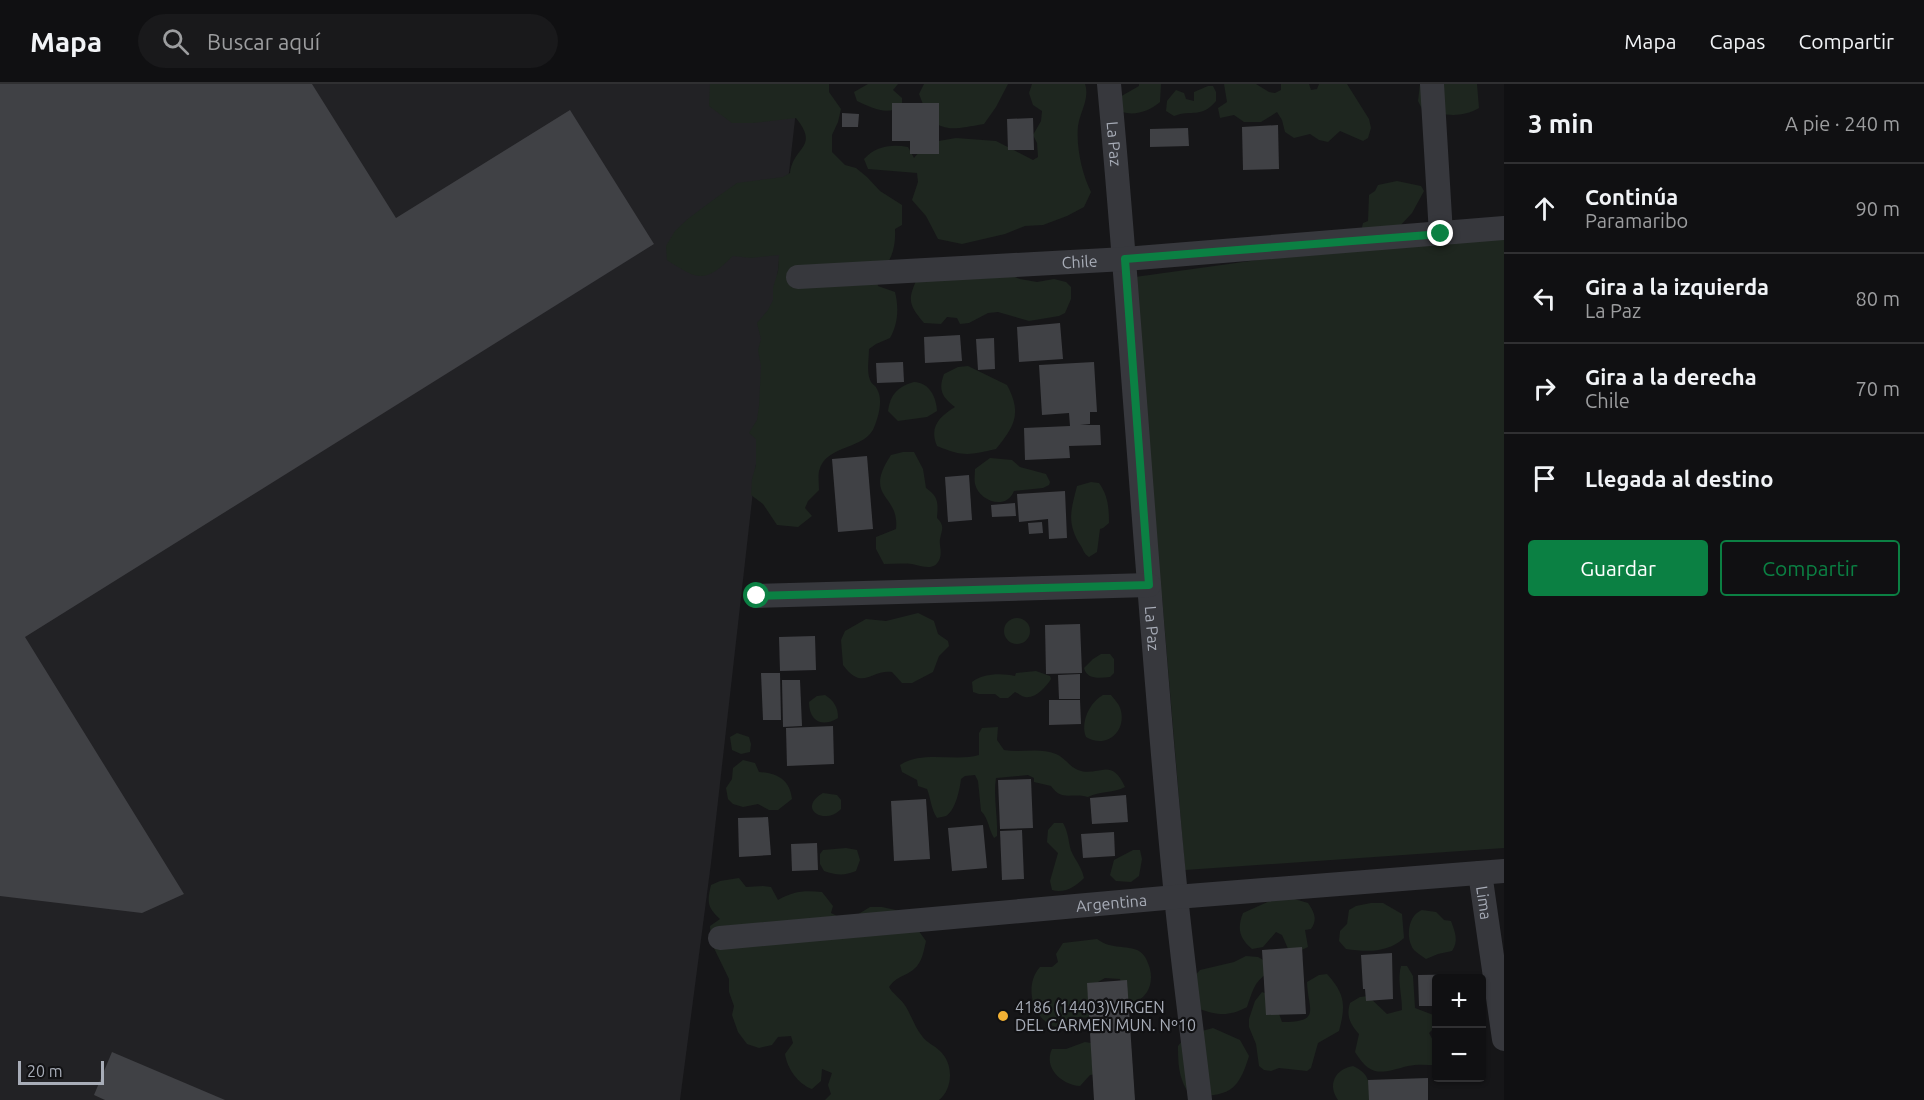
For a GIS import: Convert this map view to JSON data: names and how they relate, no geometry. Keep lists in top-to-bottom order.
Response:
{
  "streets": {
    "street": [
      "La Paz",
      "Chile",
      "Argentina",
      "Lima"
    ]
  },
  "crossings": [
    ["La Paz", "Chile"],
    ["La Paz", "Argentina"],
    ["Argentina", "Lima"]
  ],
  "places": ["4186 (14403)VIRGEN DEL CARMEN MUN. Nº10"],
  "scale_bar": "20 m",
  "page": {
    "header": "Mapa",
    "search": "Buscar aquí",
    "nav": ["Mapa", "Capas", "Compartir"],
    "heading": ["3 min", "A pie · 240 m"],
    "list": [
      ["Continúa", "Paramaribo", "90 m"],
      ["Gira a la izquierda", "La Paz", "80 m"],
      ["Gira a la derecha", "Chile", "70 m"],
      "Llegada al destino"
    ],
    "buttons": ["Guardar", "Compartir"],
    "map_buttons": ["+", "−"],
    "scale": "20 m"
  }
}
